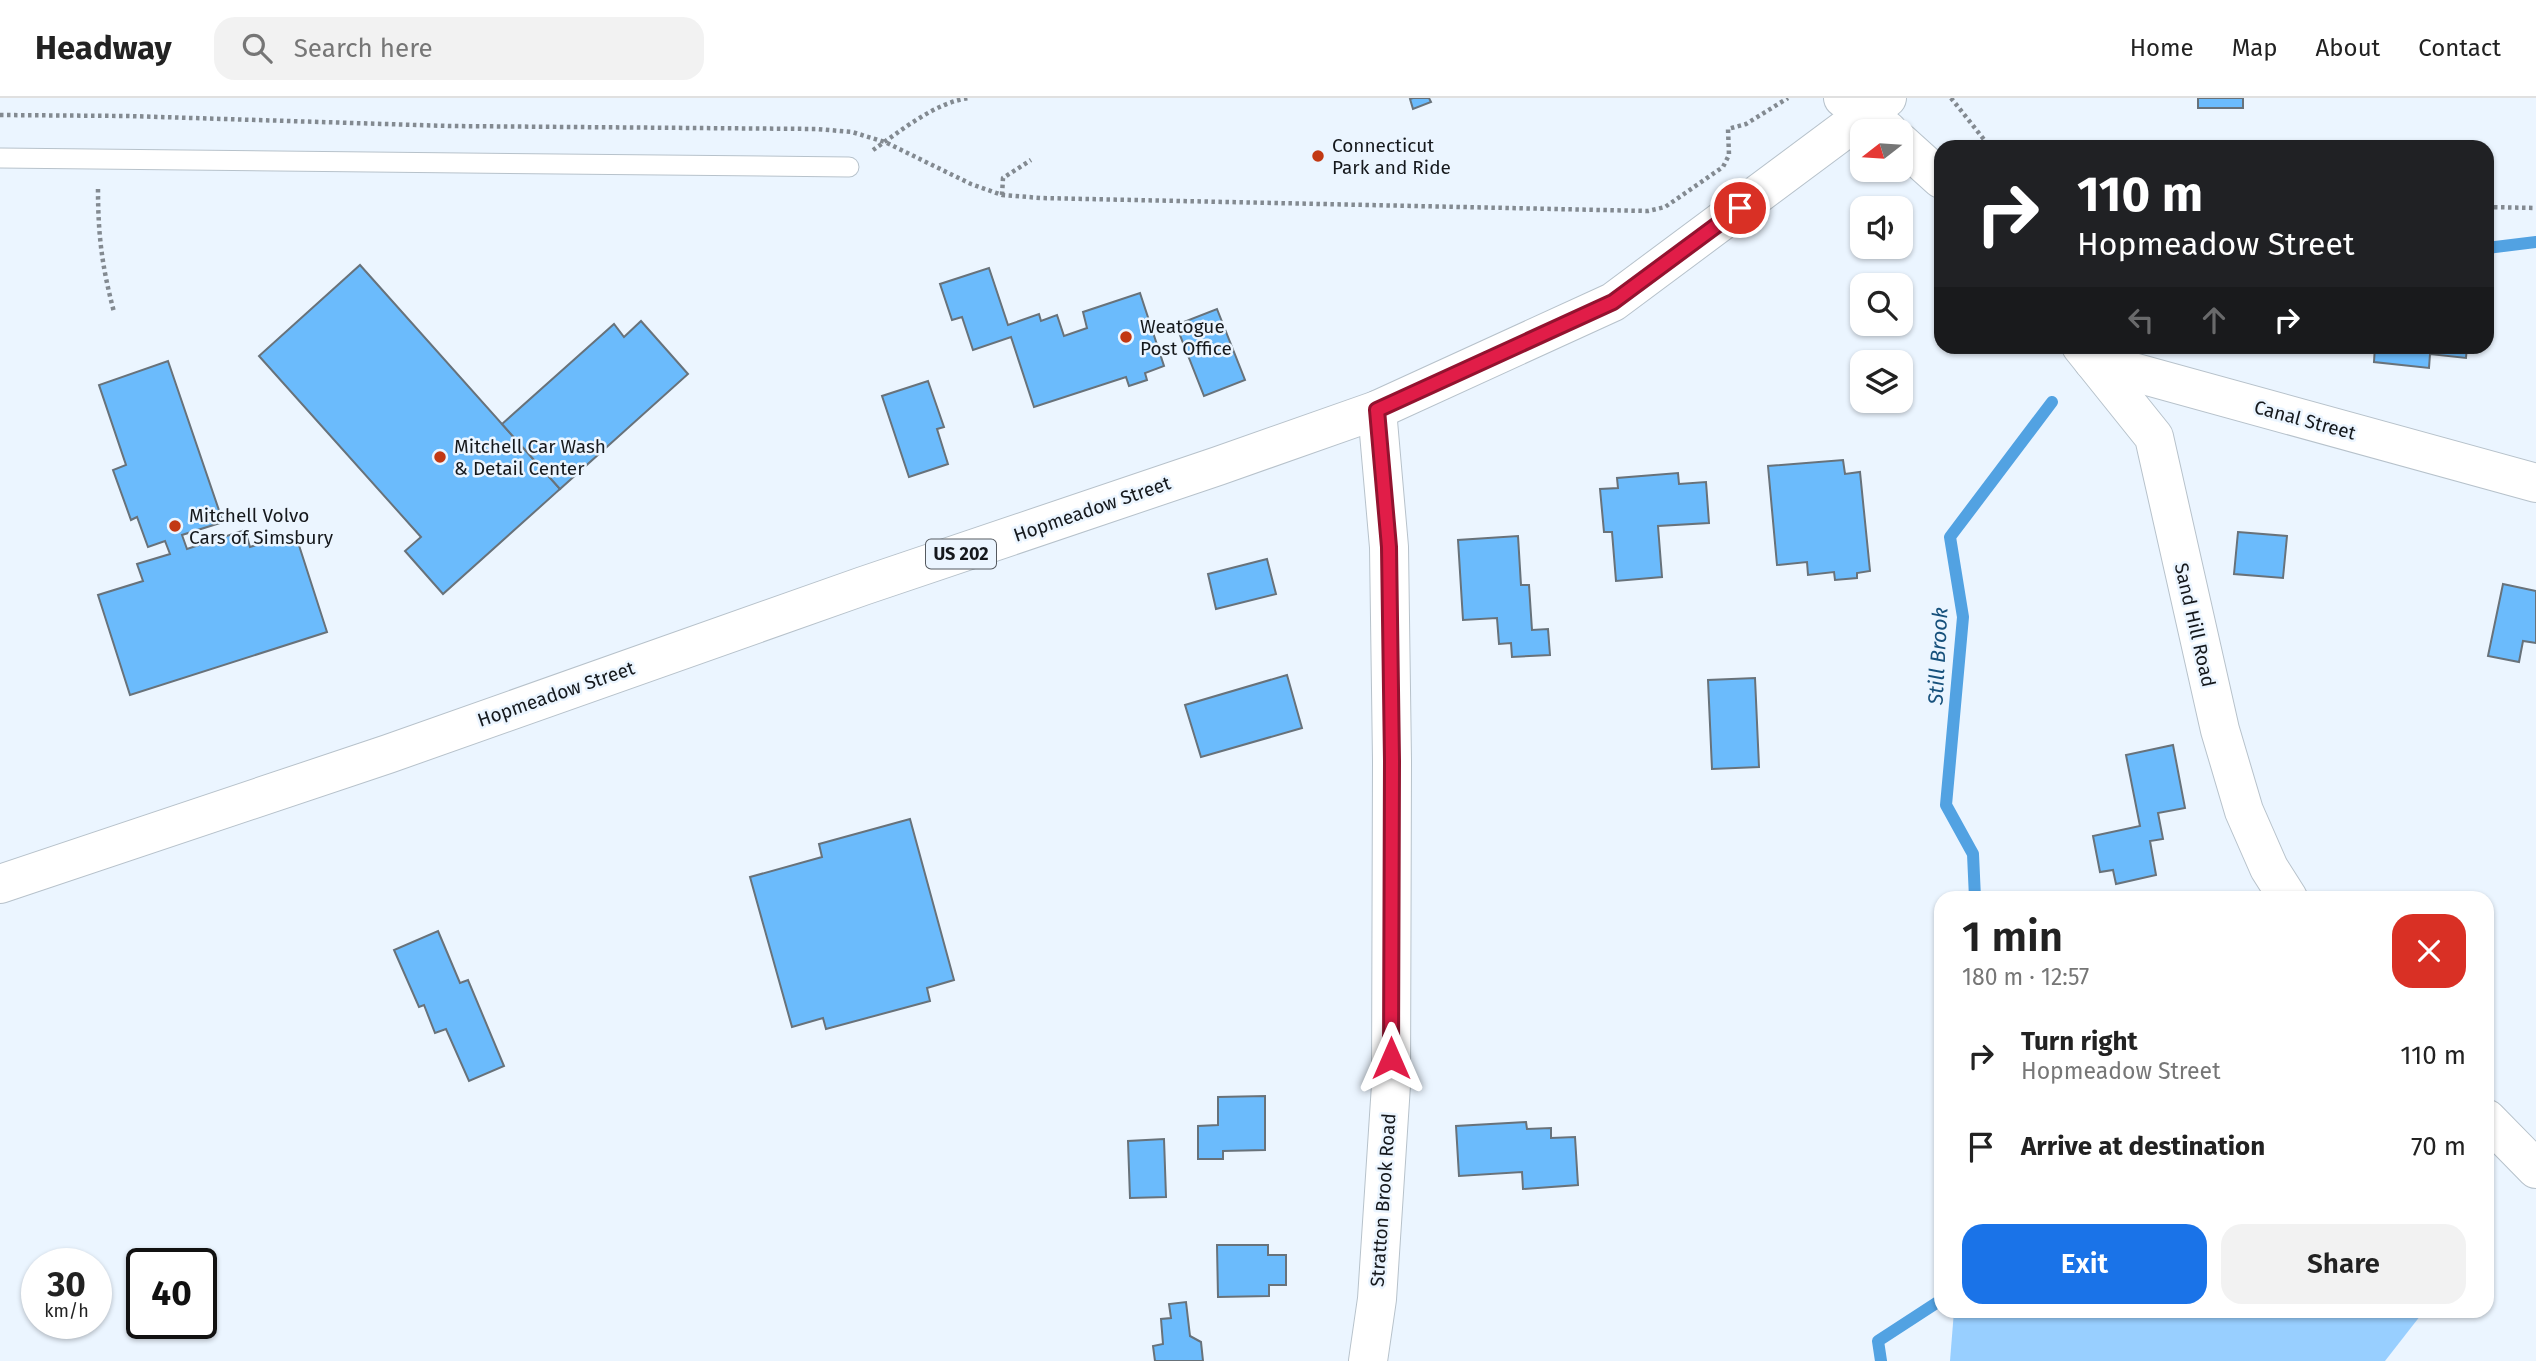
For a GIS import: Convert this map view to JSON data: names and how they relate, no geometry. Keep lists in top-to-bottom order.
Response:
{
  "streets": {
    "main road": [
      "Canal Street",
      "Hopmeadow Street",
      "US 202",
      "Sand Hill Road",
      "Stratton Brook Road"
    ]
  },
  "crossings": [
    ["Canal Street", "Sand Hill Road"],
    ["Hopmeadow Street", "Stratton Brook Road"]
  ],
  "water": ["Still Brook"],
  "places": [
    "Connecticut Park and Ride",
    "Weatogue Post Office",
    "Mitchell Car Wash & Detail Center",
    "Mitchell Volvo Cars of Simsbury"
  ],
  "north": "left",
  "page": {
    "header": "Headway",
    "search": "Search here",
    "nav": [
      "Home",
      "Map",
      "About",
      "Contact"
    ],
    "turn": ["110 m", "Hopmeadow Street"],
    "heading": ["1 min", "180 m · 12:57"],
    "list": [
      {
        "name": "Turn right",
        "note": "Hopmeadow Street",
        "value": "110 m"
      },
      {
        "name": "Arrive at destination",
        "value": "70 m"
      }
    ],
    "buttons": ["Exit", "Share"],
    "speed": "30 km/h",
    "limit": "40"
  }
}
